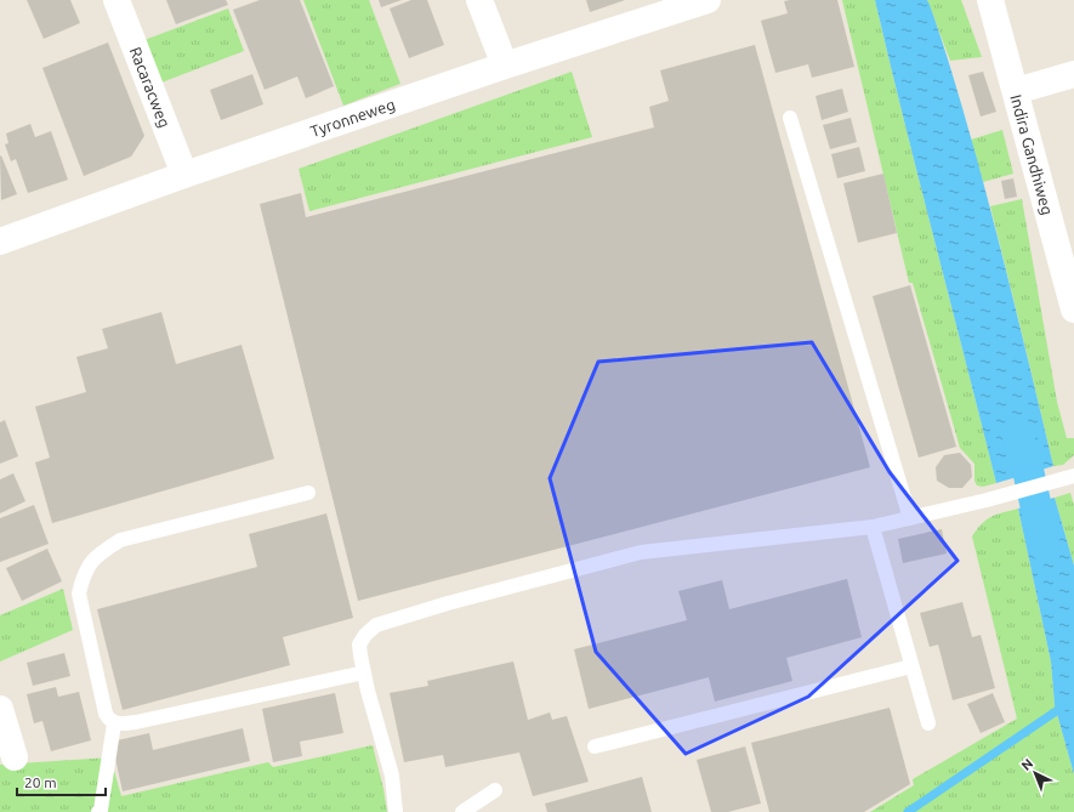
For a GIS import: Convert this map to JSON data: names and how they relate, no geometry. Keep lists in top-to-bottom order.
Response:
{
  "streets": {
    "street": ["Racaracweg", "Tyronneweg", "Indira Gandhiweg"]
  },
  "crossings": [
    ["Racaracweg", "Tyronneweg"]
  ],
  "scale_bar": "20 m",
  "north": "top left"
}
